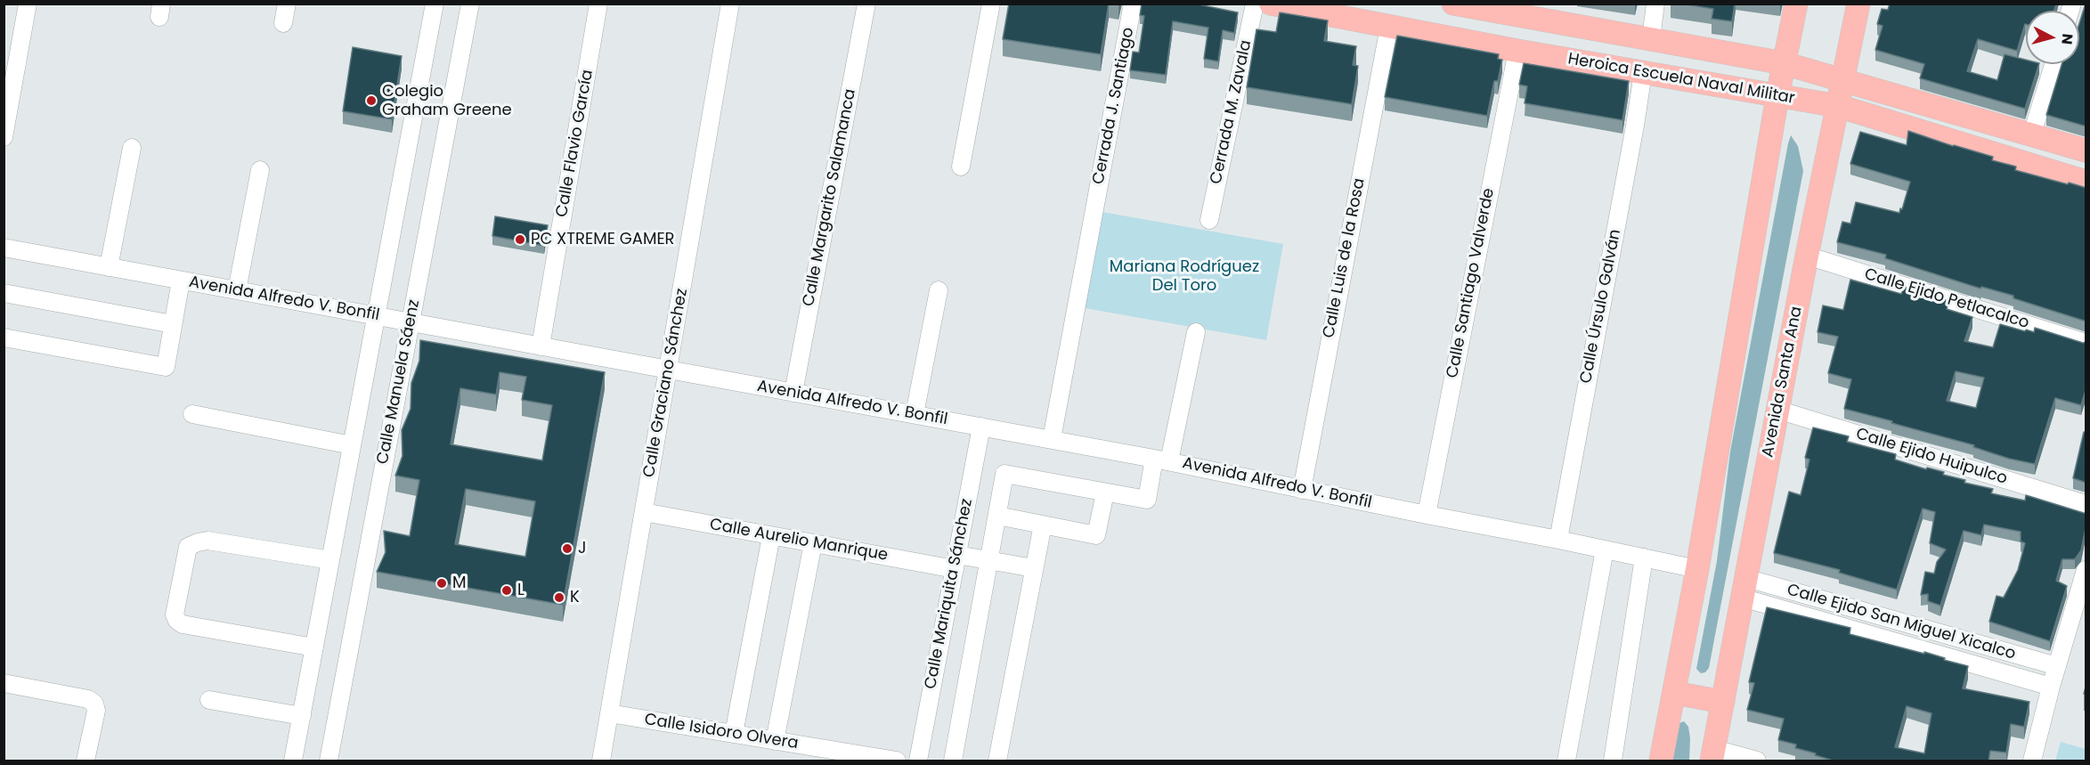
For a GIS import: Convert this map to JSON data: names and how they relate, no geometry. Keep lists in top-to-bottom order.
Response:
{
  "streets": {
    "main road": ["Heroica Escuela Naval Militar", "Avenida Santa Ana"],
    "street": [
      "Cerrada J. Santiago",
      "Cerrada M. Zavala",
      "Calle Flavio García",
      "Calle Margarito Salamanca",
      "Calle Luis de la Rosa",
      "Calle Santiago Valverde",
      "Avenida Alfredo V. Bonfil",
      "Calle Ejido Petlacalco",
      "Calle Úrsulo Galván",
      "Calle Manuela Sáenz",
      "Calle Graciano Sánchez",
      "Calle Ejido Huipulco",
      "Calle Aurelio Manrique",
      "Calle Mariquita Sánchez",
      "Calle Ejido San Miguel Xicalco",
      "Calle Isidoro Olvera"
    ]
  },
  "crossings": [
    ["Heroica Escuela Naval Militar", "Calle Luis de la Rosa"],
    ["Heroica Escuela Naval Militar", "Calle Santiago Valverde"],
    ["Heroica Escuela Naval Militar", "Calle Úrsulo Galván"],
    ["Heroica Escuela Naval Militar", "Avenida Santa Ana"],
    ["Cerrada J. Santiago", "Avenida Alfredo V. Bonfil"],
    ["Calle Flavio García", "Avenida Alfredo V. Bonfil"],
    ["Calle Margarito Salamanca", "Avenida Alfredo V. Bonfil"],
    ["Calle Luis de la Rosa", "Avenida Alfredo V. Bonfil"],
    ["Calle Santiago Valverde", "Avenida Alfredo V. Bonfil"],
    ["Avenida Alfredo V. Bonfil", "Calle Úrsulo Galván"],
    ["Avenida Alfredo V. Bonfil", "Calle Manuela Sáenz"],
    ["Avenida Alfredo V. Bonfil", "Calle Graciano Sánchez"],
    ["Avenida Alfredo V. Bonfil", "Calle Mariquita Sánchez"],
    ["Calle Ejido Petlacalco", "Avenida Santa Ana"],
    ["Avenida Santa Ana", "Calle Ejido Huipulco"],
    ["Avenida Santa Ana", "Calle Ejido San Miguel Xicalco"],
    ["Calle Graciano Sánchez", "Calle Aurelio Manrique"],
    ["Calle Graciano Sánchez", "Calle Isidoro Olvera"],
    ["Calle Aurelio Manrique", "Calle Mariquita Sánchez"]
  ],
  "parks": ["Mariana Rodríguez Del Toro"],
  "places": [
    "Colegio Graham Greene",
    "PC XTREME GAMER",
    "J",
    "M",
    "L",
    "K"
  ],
  "north": "right"
}
